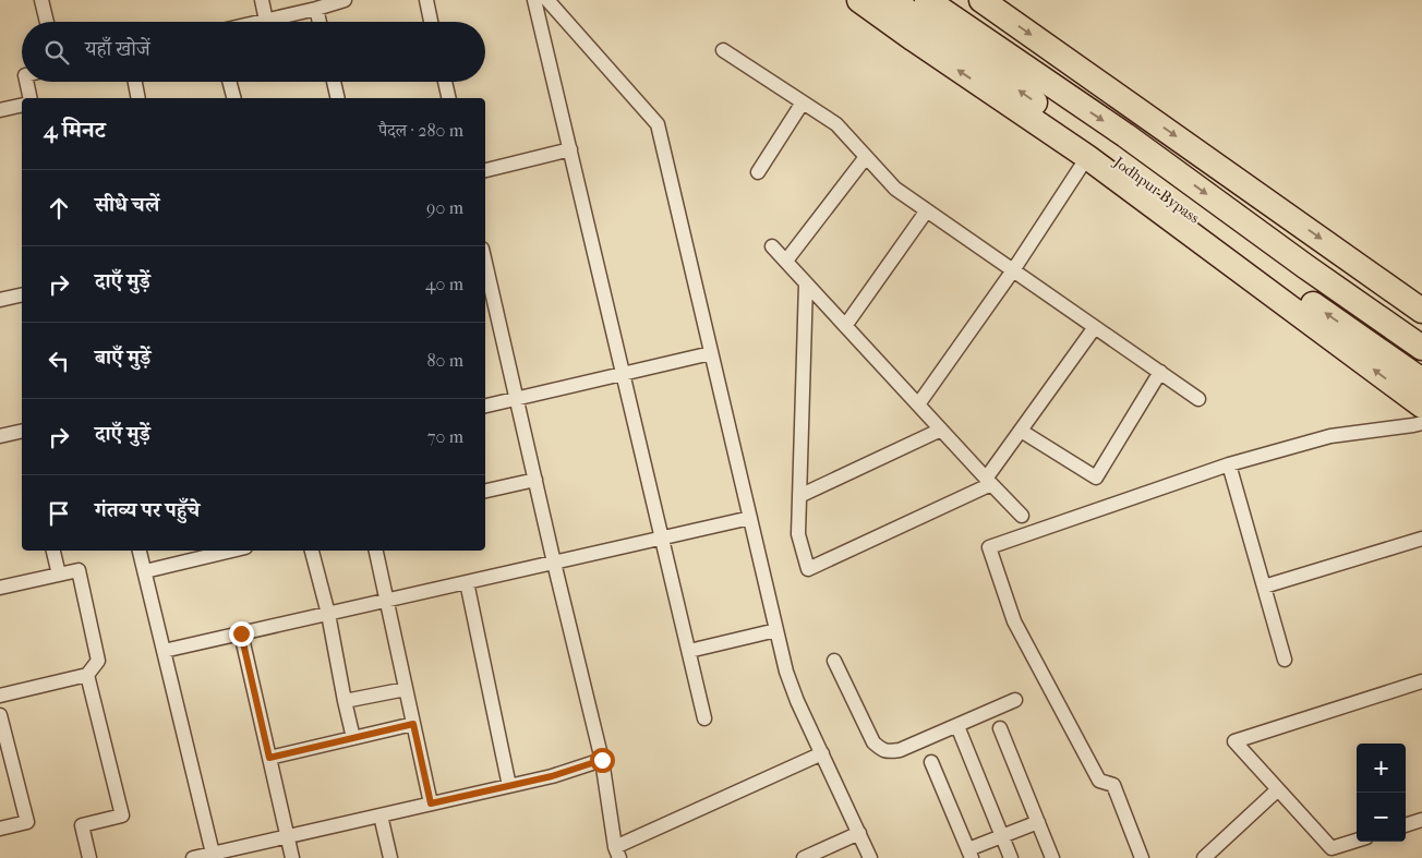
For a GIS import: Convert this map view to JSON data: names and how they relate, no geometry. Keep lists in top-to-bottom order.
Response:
{
  "streets": {
    "highway": ["Jodhpur Bypass"]
  },
  "page": {
    "search": "यहाँ खोजें",
    "heading": ["4 मिनट", "पैदल · 280 m"],
    "list": [
      ["सीधे चलें", "90 m"],
      ["दाएँ मुड़ें", "40 m"],
      ["बाएँ मुड़ें", "80 m"],
      ["दाएँ मुड़ें", "70 m"],
      "गंतव्य पर पहुँचे"
    ],
    "map_buttons": ["+", "−"]
  }
}
